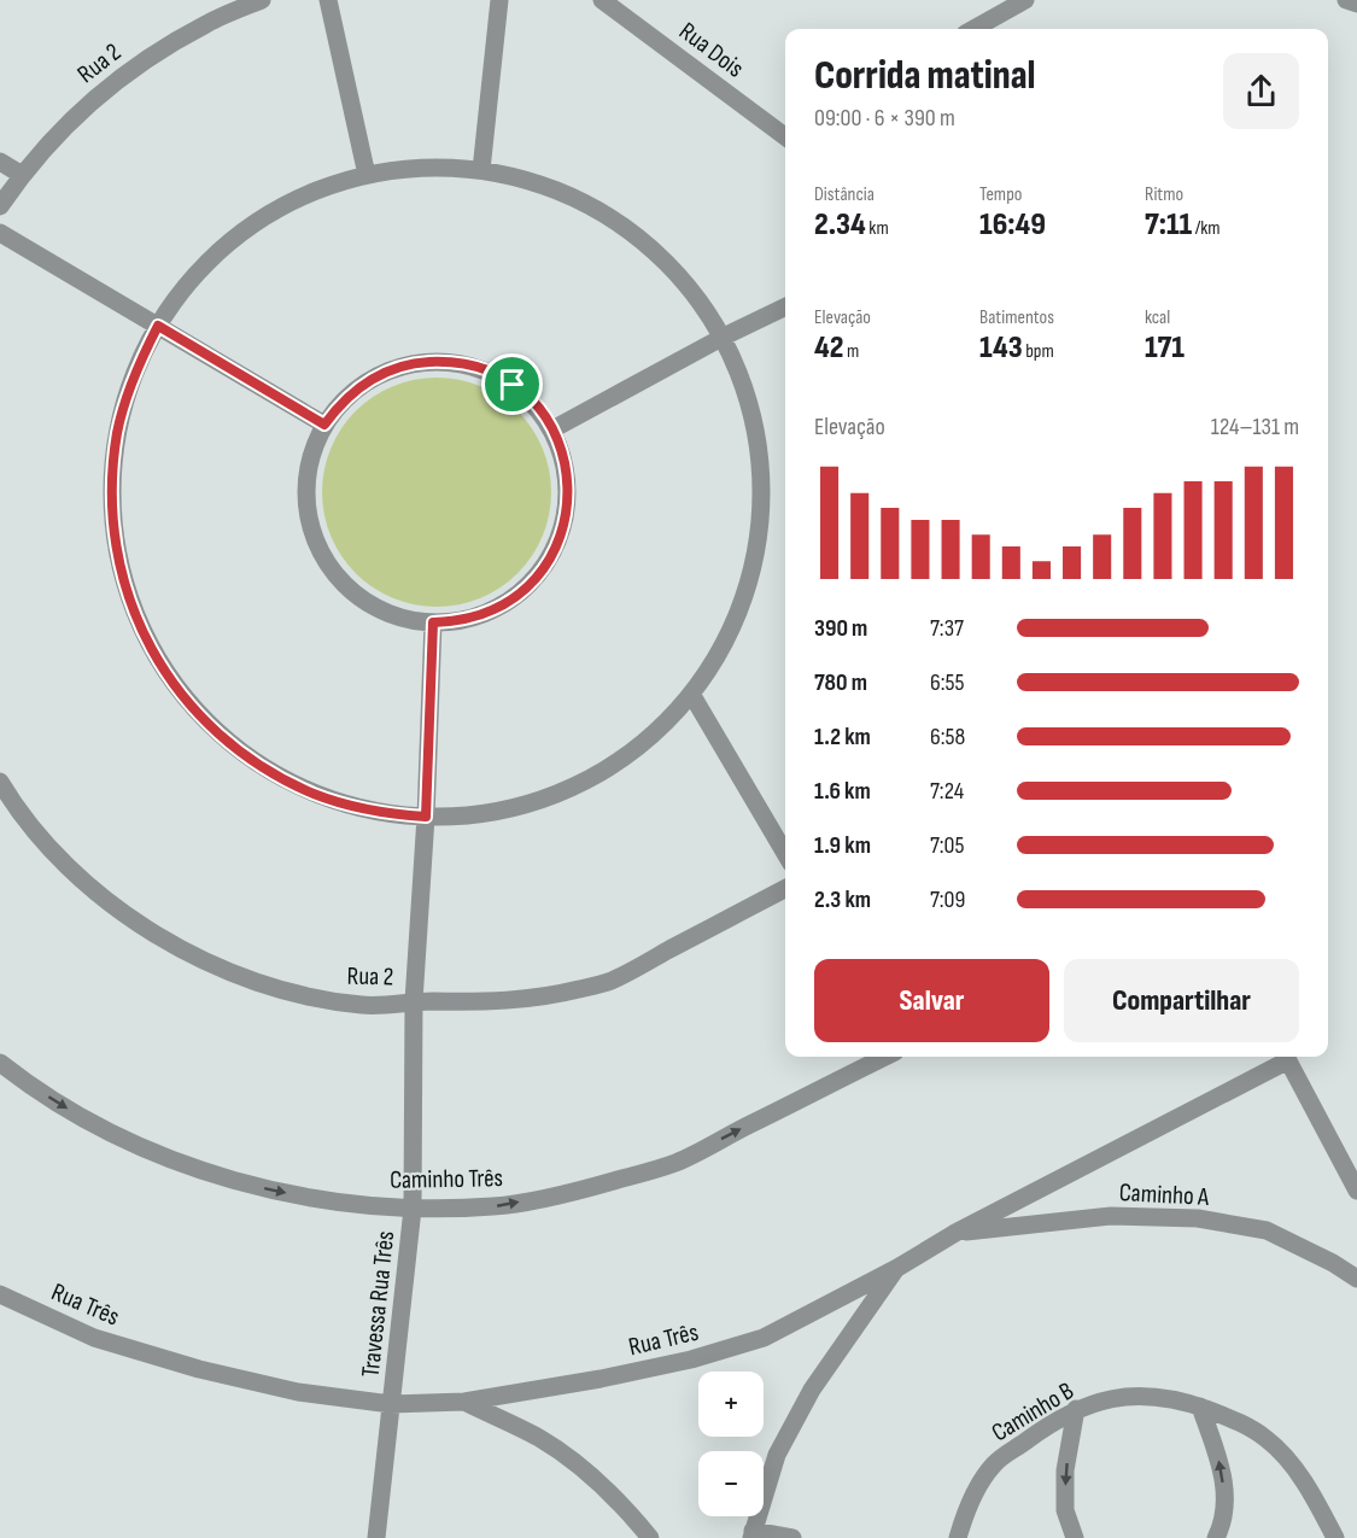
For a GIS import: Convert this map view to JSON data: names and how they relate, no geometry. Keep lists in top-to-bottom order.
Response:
{
  "streets": {
    "street": [
      "Rua Dois",
      "Rua 2",
      "Caminho Três",
      "Caminho A",
      "Rua Três",
      "Travessa Rua Três",
      "Caminho B"
    ]
  },
  "crossings": [
    ["Rua 2", "Travessa Rua Três"],
    ["Caminho Três", "Travessa Rua Três"],
    ["Caminho A", "Rua Três"],
    ["Rua Três", "Travessa Rua Três"]
  ],
  "one_way": ["Caminho Três"],
  "page": {
    "heading": ["Corrida matinal", "09:00 · 6 × 390 m"],
    "stats": [
      ["Distância", "2.34 km"],
      ["Tempo", "16:49"],
      ["Ritmo", "7:11 /km"],
      ["Elevação", "42 m"],
      ["Batimentos", "143 bpm"],
      ["kcal", "171"]
    ],
    "chart": ["Elevação", "124–131 m"],
    "list": [
      {
        "name": "390 m",
        "note": "7:37"
      },
      {
        "name": "780 m",
        "note": "6:55"
      },
      {
        "name": "1.2 km",
        "note": "6:58"
      },
      {
        "name": "1.6 km",
        "note": "7:24"
      },
      {
        "name": "1.9 km",
        "note": "7:05"
      },
      {
        "name": "2.3 km",
        "note": "7:09"
      }
    ],
    "buttons": ["Salvar", "Compartilhar"],
    "map_buttons": ["+", "−"]
  }
}
